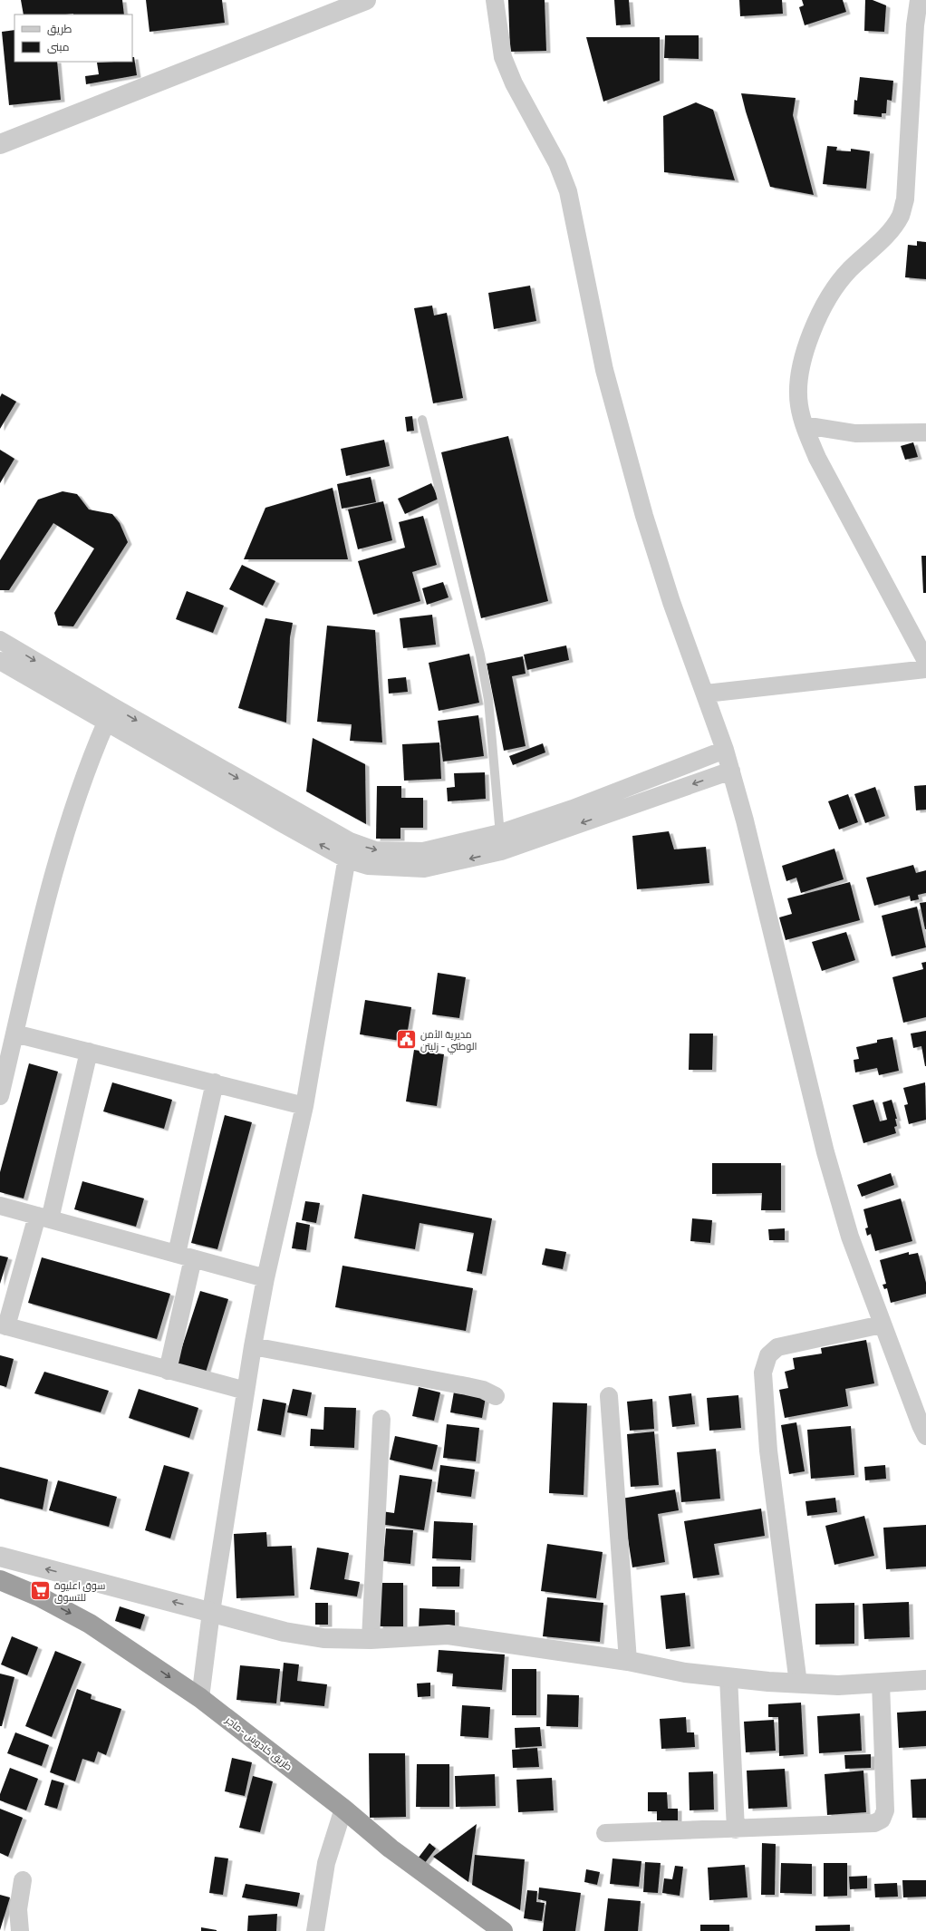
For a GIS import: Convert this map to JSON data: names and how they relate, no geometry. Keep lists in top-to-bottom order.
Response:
{
  "streets": {
    "highway": ["طريق كادوش -ماجر"]
  },
  "one_way": ["طريق كادوش -ماجر"],
  "places": {
    "public building": ["مديرية الأمن الوطني - زليتن"],
    "supermarket": ["سوق اعليوة للتسوق"]
  },
  "legend": ["طريق", "مبنى"]
}
